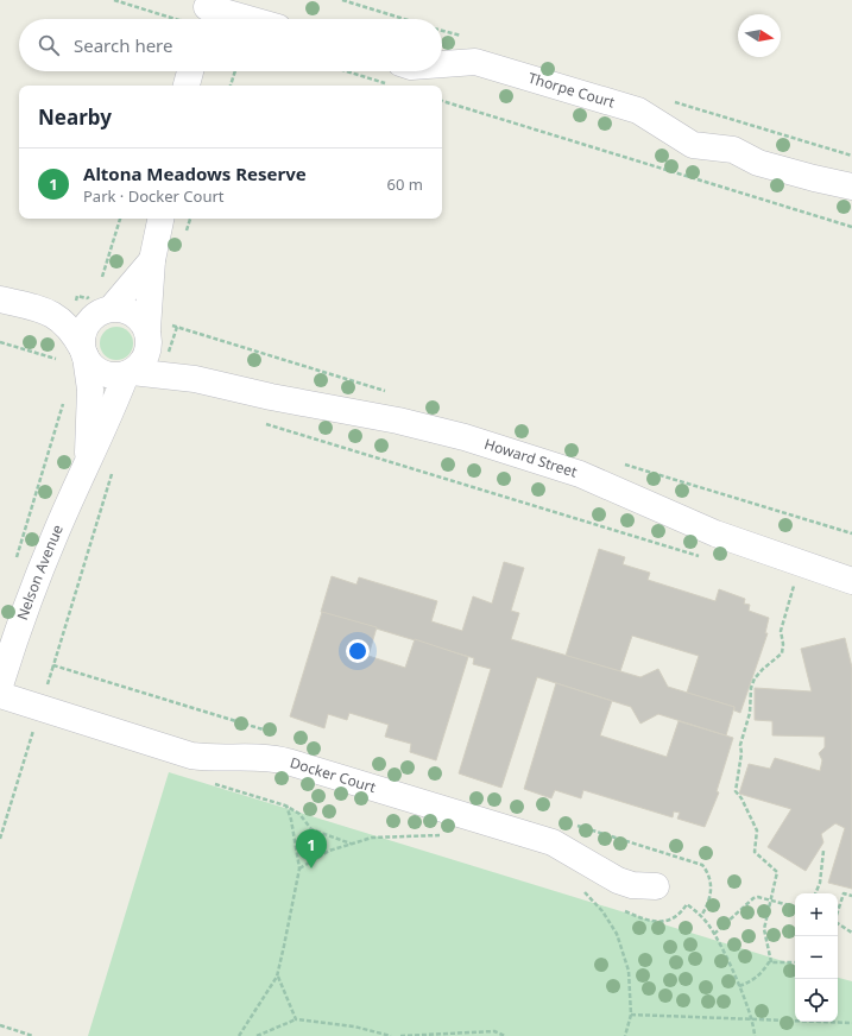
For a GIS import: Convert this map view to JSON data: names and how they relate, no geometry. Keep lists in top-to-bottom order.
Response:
{
  "streets": {
    "street": [
      "Thorpe Court",
      "Howard Street",
      "Nelson Avenue",
      "Docker Court"
    ]
  },
  "crossings": [
    ["Howard Street", "Nelson Avenue"],
    ["Nelson Avenue", "Docker Court"]
  ],
  "north": "right",
  "page": {
    "search": "Search here",
    "heading": "Nearby",
    "list": [
      {
        "mark": "1",
        "name": "Altona Meadows Reserve",
        "note": "Park · Docker Court",
        "value": "60 m"
      }
    ],
    "pins": "1",
    "map_buttons": ["+", "−"]
  }
}
